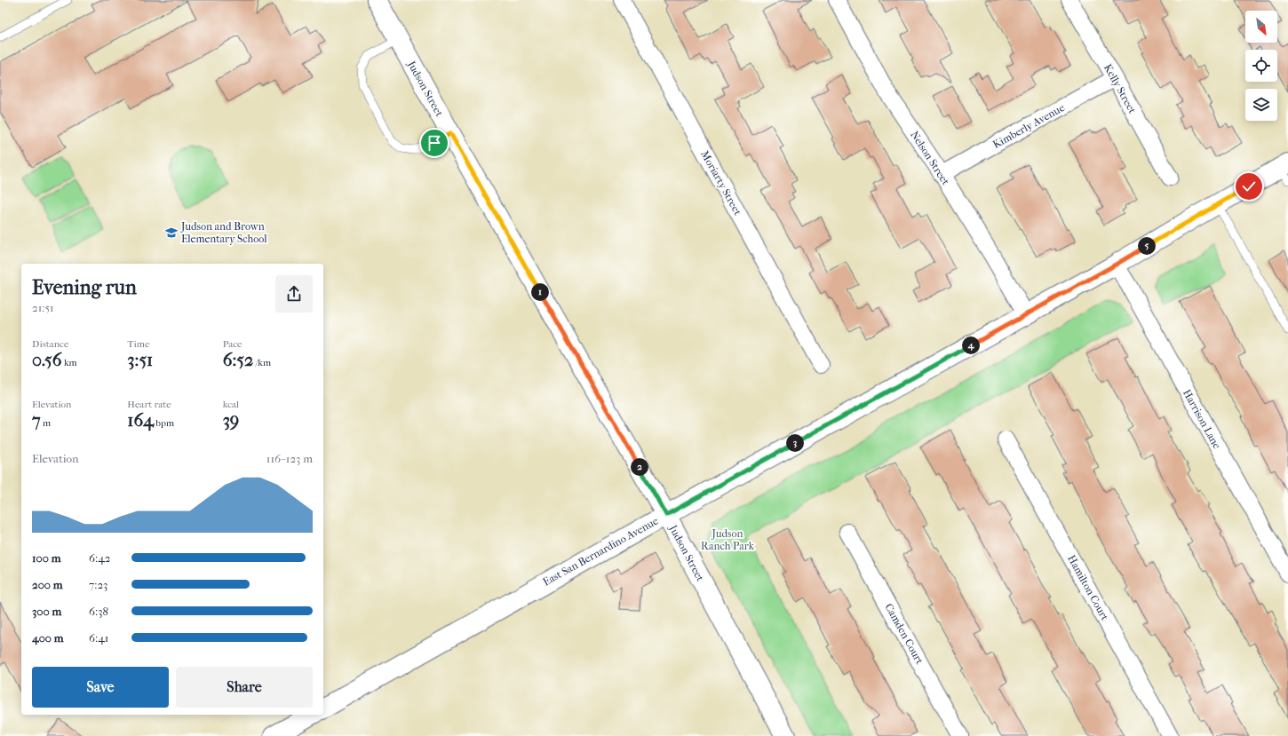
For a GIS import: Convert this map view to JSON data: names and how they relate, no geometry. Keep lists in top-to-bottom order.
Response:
{
  "streets": {
    "street": [
      "Judson Street",
      "Kelly Street",
      "Kimberly Avenue",
      "Nelson Street",
      "Moriarty Street",
      "Harrison Lane",
      "East San Bernardino Avenue",
      "Hamilton Court",
      "Camden Court"
    ]
  },
  "crossings": [
    ["Judson Street", "East San Bernardino Avenue"],
    ["Kelly Street", "Kimberly Avenue"],
    ["Kimberly Avenue", "Nelson Street"],
    ["Nelson Street", "East San Bernardino Avenue"],
    ["Harrison Lane", "East San Bernardino Avenue"]
  ],
  "parks": ["Judson Ranch Park"],
  "places": {
    "school or university": ["Judson and Brown Elementary School"]
  },
  "north": "bottom right",
  "page": {
    "pins": [
      "5",
      "1",
      "4",
      "3",
      "2"
    ],
    "heading": ["Evening run", "21:51"],
    "stats": [
      ["Distance", "0.56 km"],
      ["Time", "3:51"],
      ["Pace", "6:52 /km"],
      ["Elevation", "7 m"],
      ["Heart rate", "164 bpm"],
      ["kcal", "39"]
    ],
    "chart": ["Elevation", "116–123 m"],
    "list": [
      {
        "name": "100 m",
        "note": "6:42"
      },
      {
        "name": "200 m",
        "note": "7:23"
      },
      {
        "name": "300 m",
        "note": "6:38"
      },
      {
        "name": "400 m",
        "note": "6:41"
      }
    ],
    "buttons": ["Save", "Share"]
  }
}
